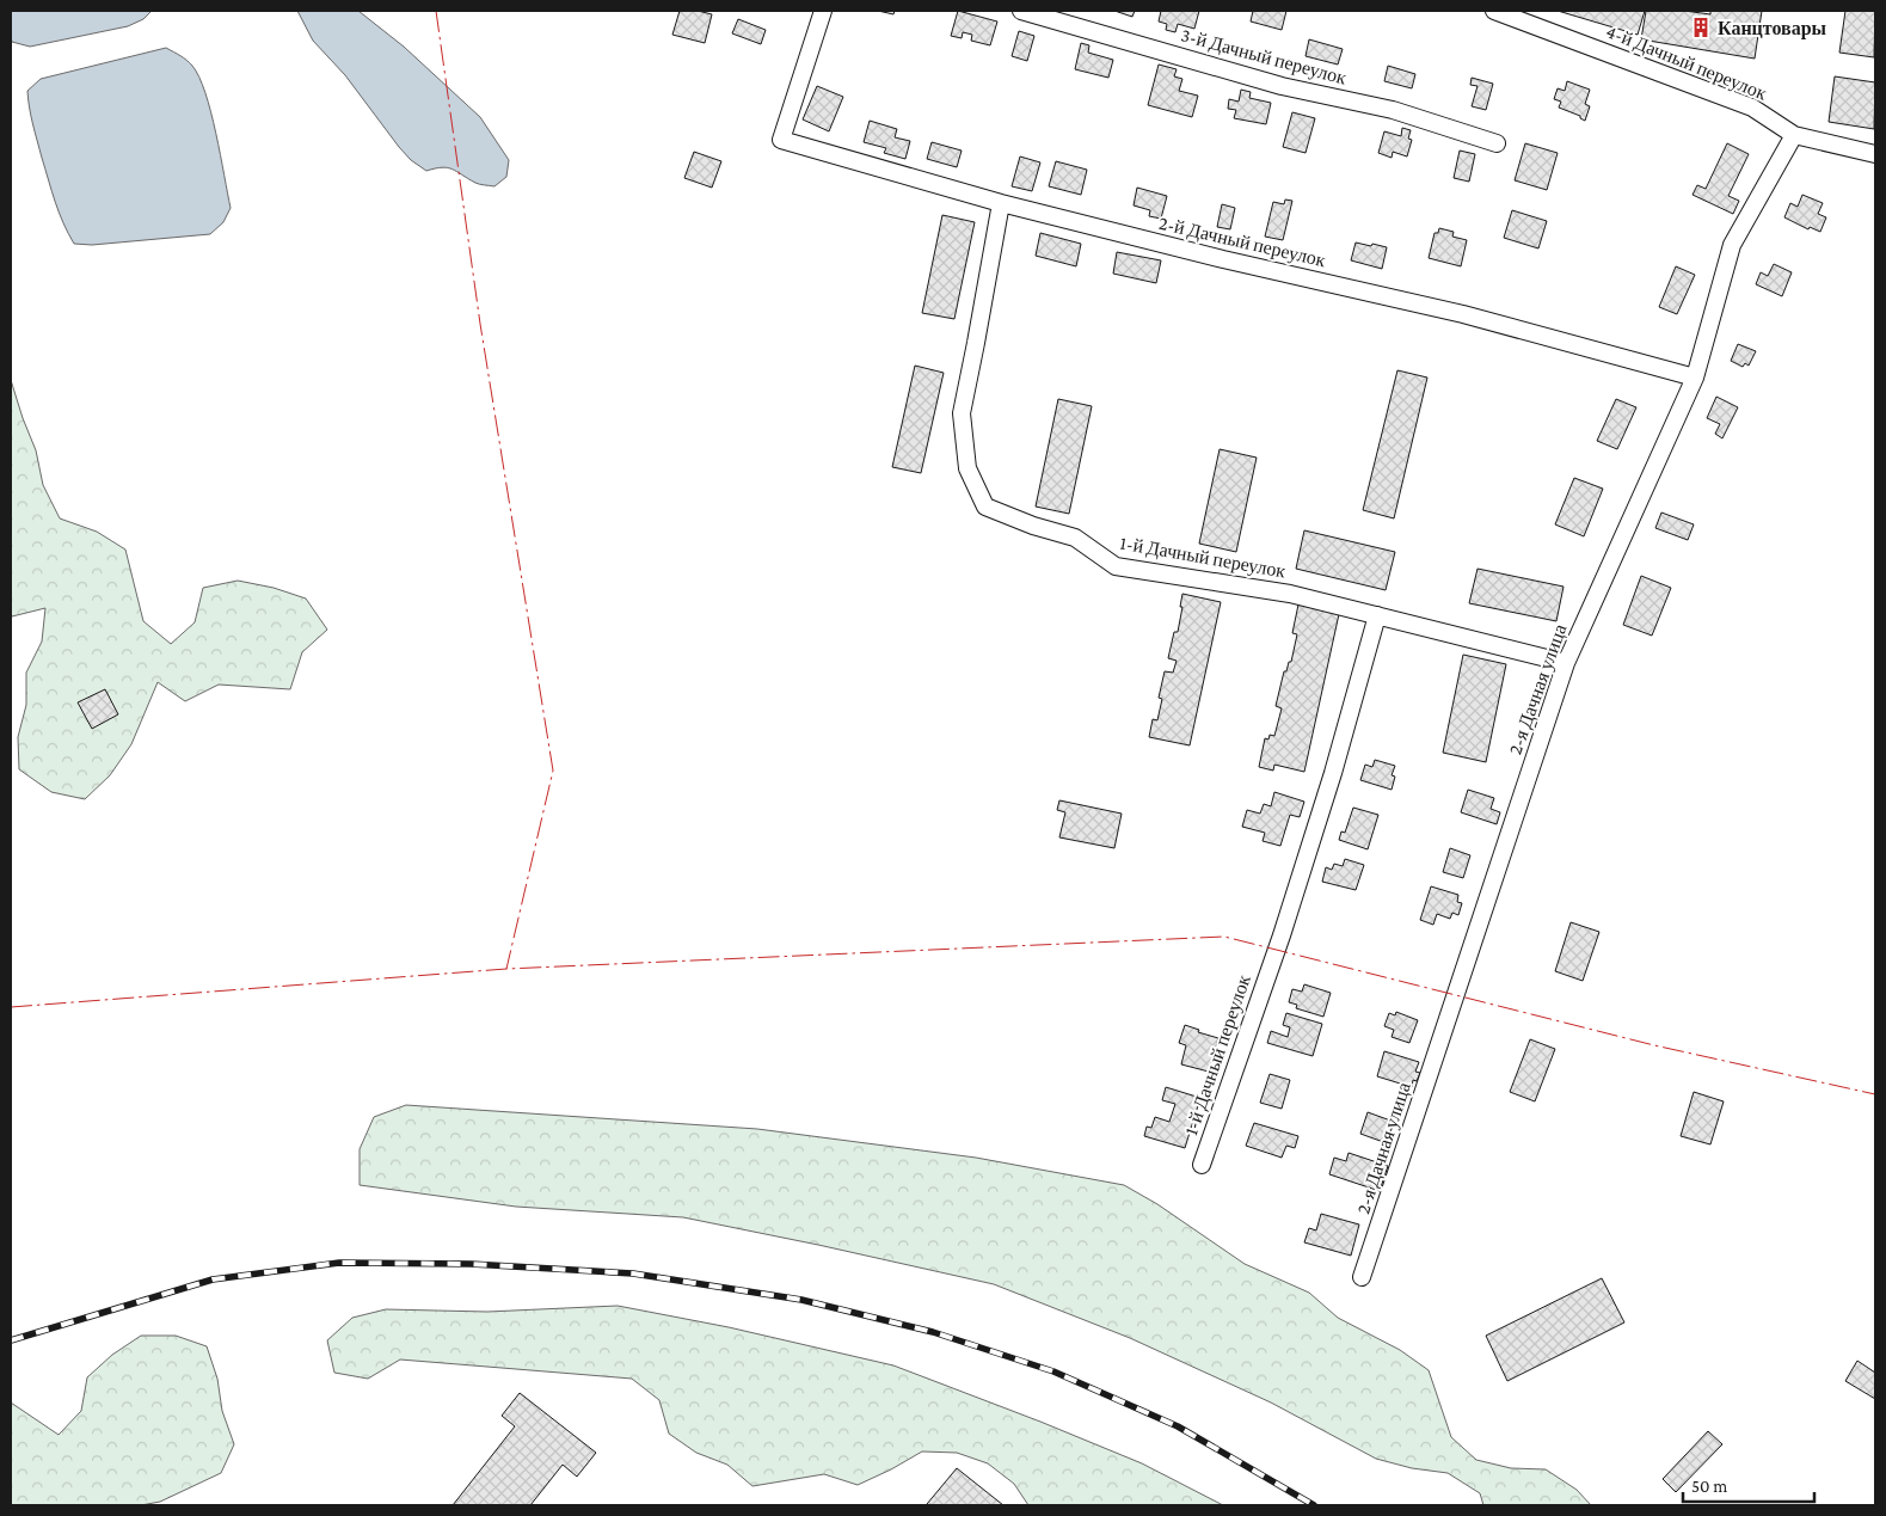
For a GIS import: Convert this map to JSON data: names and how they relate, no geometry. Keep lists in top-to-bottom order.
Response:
{
  "streets": {
    "street": [
      "3-й Дачный переулок",
      "4-й Дачный переулок",
      "2-й Дачный переулок",
      "1-й Дачный переулок",
      "2-я Дачная улица"
    ]
  },
  "crossings": [
    ["4-й Дачный переулок", "2-я Дачная улица"],
    ["2-й Дачный переулок", "1-й Дачный переулок"],
    ["2-й Дачный переулок", "2-я Дачная улица"],
    ["1-й Дачный переулок", "2-я Дачная улица"]
  ],
  "places": {
    "building": ["Канцтовары"]
  },
  "scale_bar": "50 m"
}
